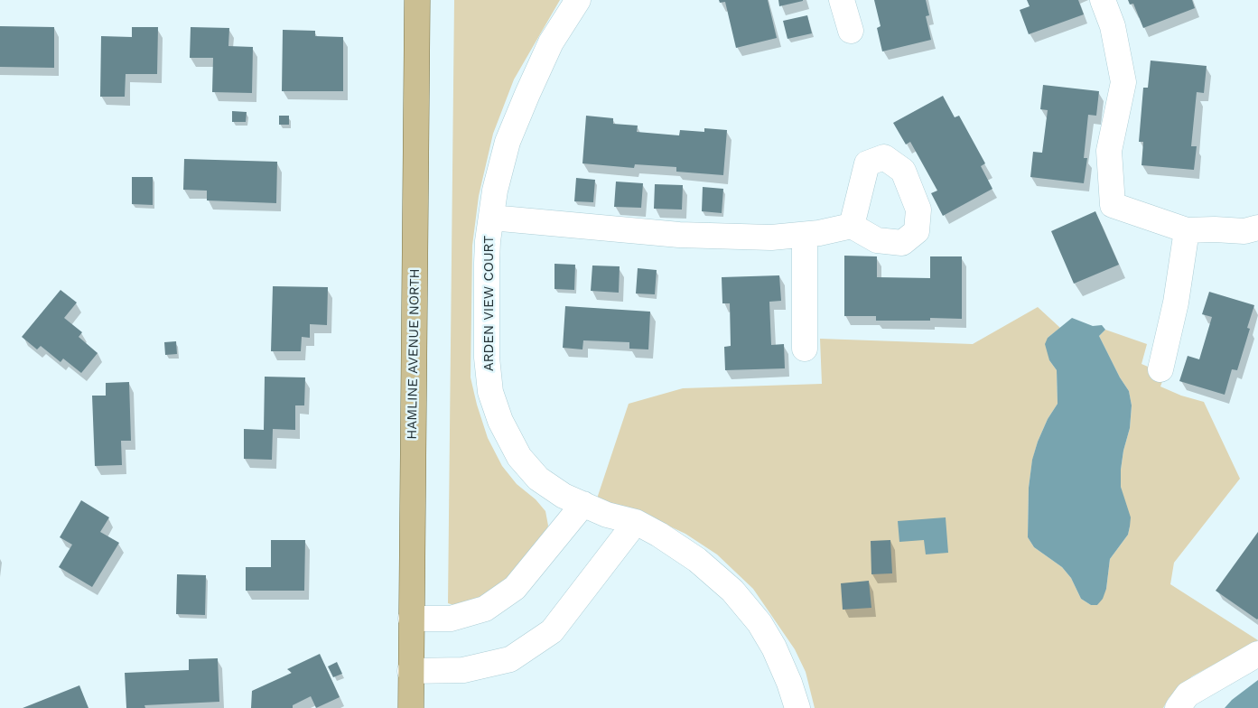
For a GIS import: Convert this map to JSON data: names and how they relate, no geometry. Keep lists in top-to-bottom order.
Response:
{
  "streets": {
    "main road": ["HAMLINE AVENUE NORTH"],
    "street": ["ARDEN VIEW COURT"]
  }
}
